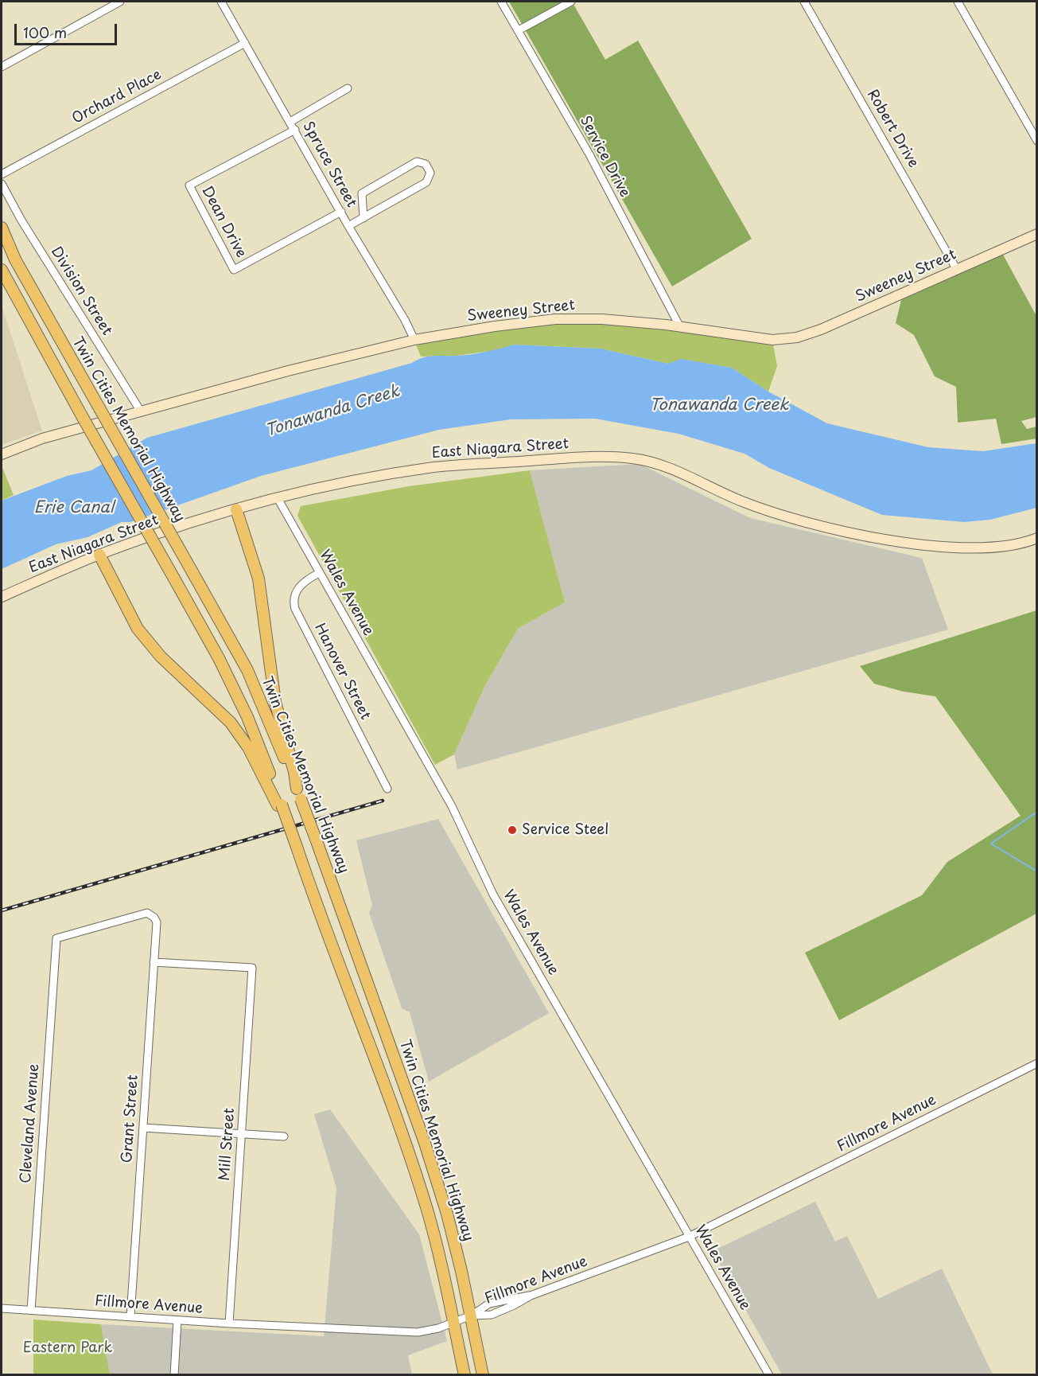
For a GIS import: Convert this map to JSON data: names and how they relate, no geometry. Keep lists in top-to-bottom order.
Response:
{
  "streets": {
    "main road": ["Twin Cities Memorial Highway"],
    "street": [
      "Orchard Place",
      "Robert Drive",
      "Service Drive",
      "Spruce Street",
      "Dean Drive",
      "Sweeney Street",
      "Division Street",
      "East Niagara Street",
      "Wales Avenue",
      "Hanover Street",
      "Grant Street",
      "Cleveland Avenue",
      "Fillmore Avenue",
      "Mill Street"
    ]
  },
  "crossings": [
    ["Orchard Place", "Spruce Street"],
    ["Robert Drive", "Sweeney Street"],
    ["Service Drive", "Sweeney Street"],
    ["Spruce Street", "Dean Drive"],
    ["Spruce Street", "Sweeney Street"],
    ["Sweeney Street", "Division Street"],
    ["Twin Cities Memorial Highway", "Fillmore Avenue"],
    ["East Niagara Street", "Wales Avenue"],
    ["Wales Avenue", "Hanover Street"],
    ["Wales Avenue", "Fillmore Avenue"],
    ["Grant Street", "Cleveland Avenue"],
    ["Grant Street", "Fillmore Avenue"],
    ["Grant Street", "Mill Street"],
    ["Cleveland Avenue", "Fillmore Avenue"],
    ["Fillmore Avenue", "Mill Street"]
  ],
  "water": ["Tonawanda Creek", "Erie Canal"],
  "parks": ["Eastern Park"],
  "places": ["Service Steel"],
  "scale_bar": "100 m"
}
